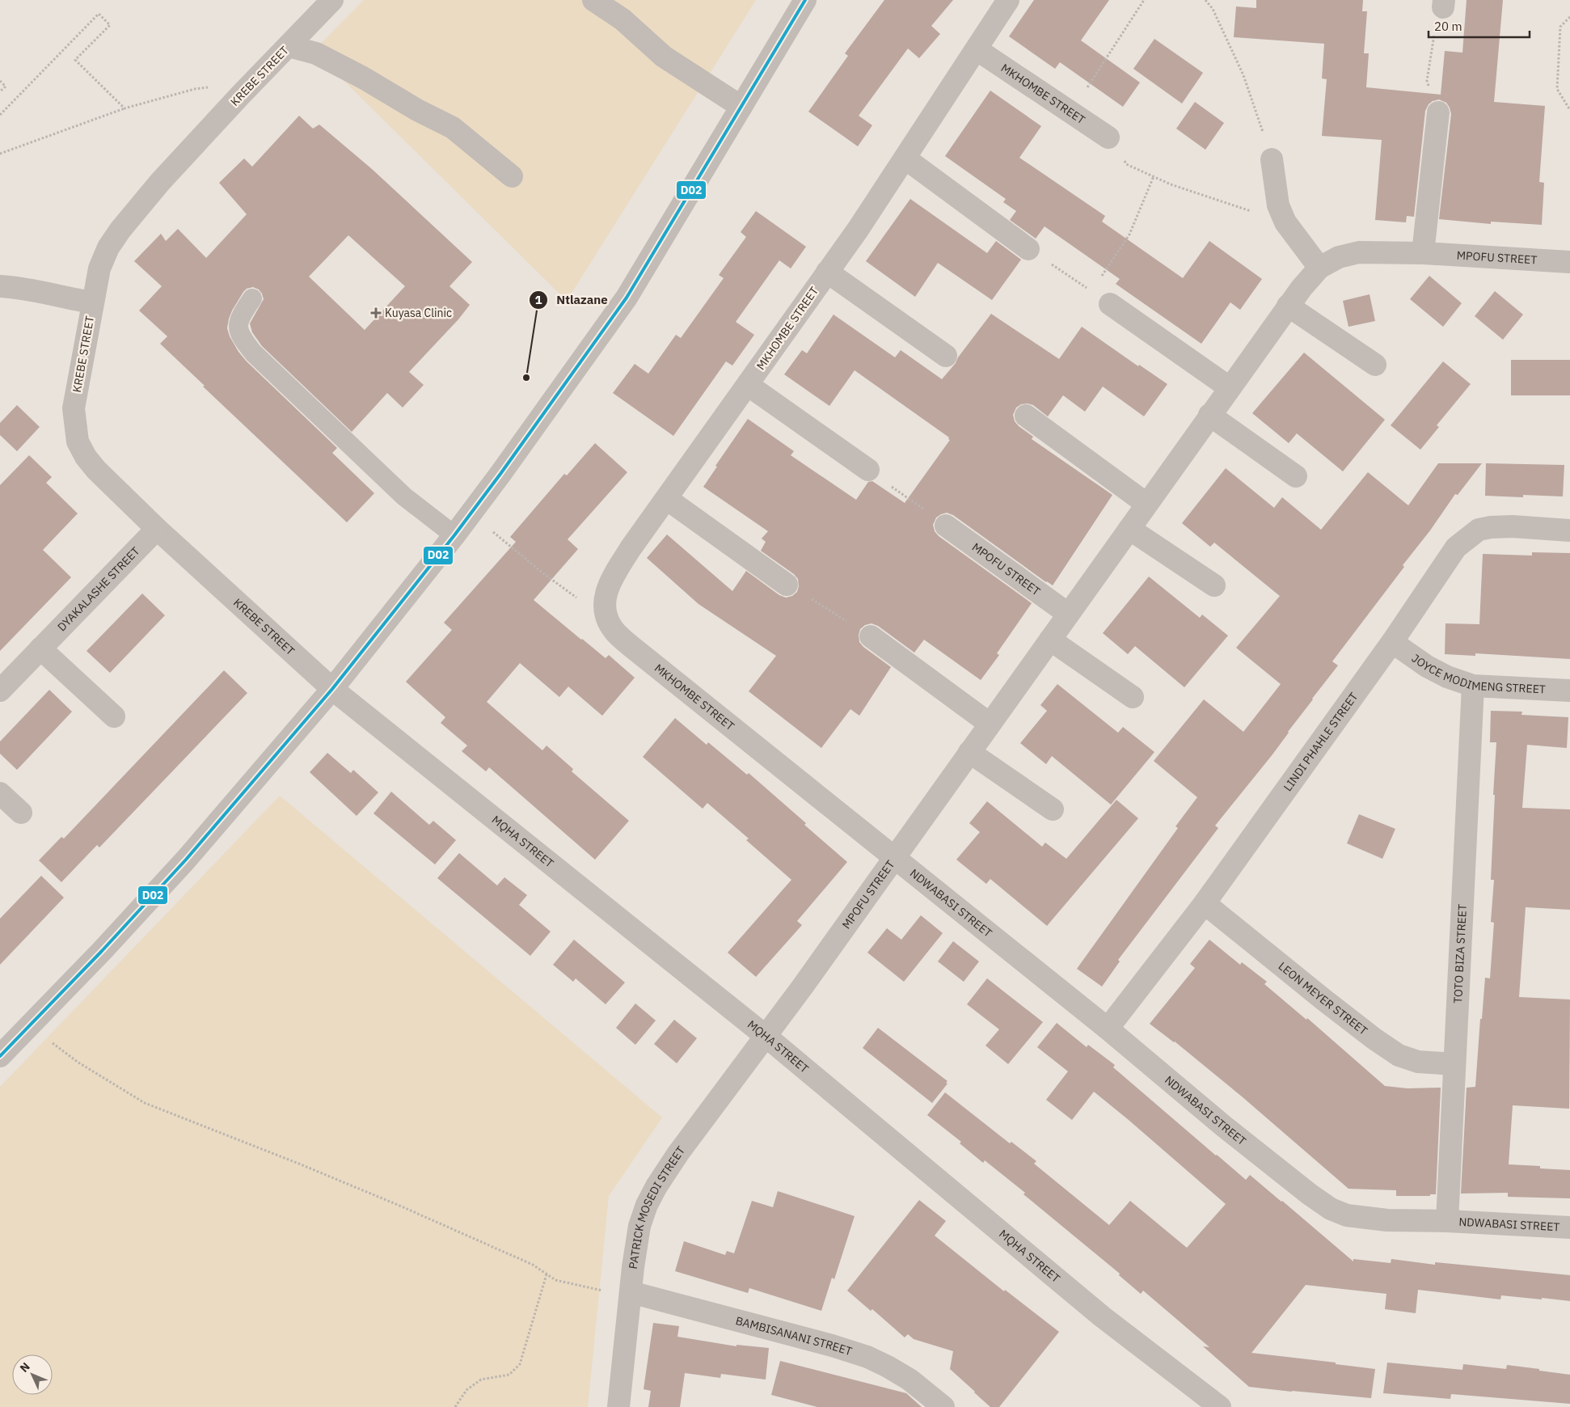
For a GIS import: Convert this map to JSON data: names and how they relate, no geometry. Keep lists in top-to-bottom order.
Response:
{
  "streets": {
    "street": [
      "KREBE STREET",
      "MKHOMBE STREET",
      "MPOFU STREET",
      "DYAKALASHE STREET",
      "JOYCE MODIMENG STREET",
      "LINDI PHAHLE STREET",
      "MQHA STREET",
      "NDWABASI STREET",
      "TOTO BIZA STREET",
      "LEON MEYER STREET",
      "PATRICK MOSEDI STREET",
      "BAMBISANANI STREET"
    ]
  },
  "crossings": [
    ["KREBE STREET", "DYAKALASHE STREET"],
    ["KREBE STREET", "MQHA STREET"],
    ["MKHOMBE STREET", "MPOFU STREET"],
    ["MKHOMBE STREET", "NDWABASI STREET"],
    ["MPOFU STREET", "MQHA STREET"],
    ["MPOFU STREET", "NDWABASI STREET"],
    ["MPOFU STREET", "PATRICK MOSEDI STREET"],
    ["JOYCE MODIMENG STREET", "LINDI PHAHLE STREET"],
    ["JOYCE MODIMENG STREET", "TOTO BIZA STREET"],
    ["LINDI PHAHLE STREET", "NDWABASI STREET"],
    ["LINDI PHAHLE STREET", "LEON MEYER STREET"],
    ["MQHA STREET", "PATRICK MOSEDI STREET"],
    ["NDWABASI STREET", "TOTO BIZA STREET"],
    ["TOTO BIZA STREET", "LEON MEYER STREET"],
    ["PATRICK MOSEDI STREET", "BAMBISANANI STREET"]
  ],
  "places": {
    "health": ["Kuyasa Clinic"],
    "other": ["Ntlazane"]
  },
  "lines": ["transit line D02"],
  "scale_bar": "20 m",
  "north": "top left"
}
